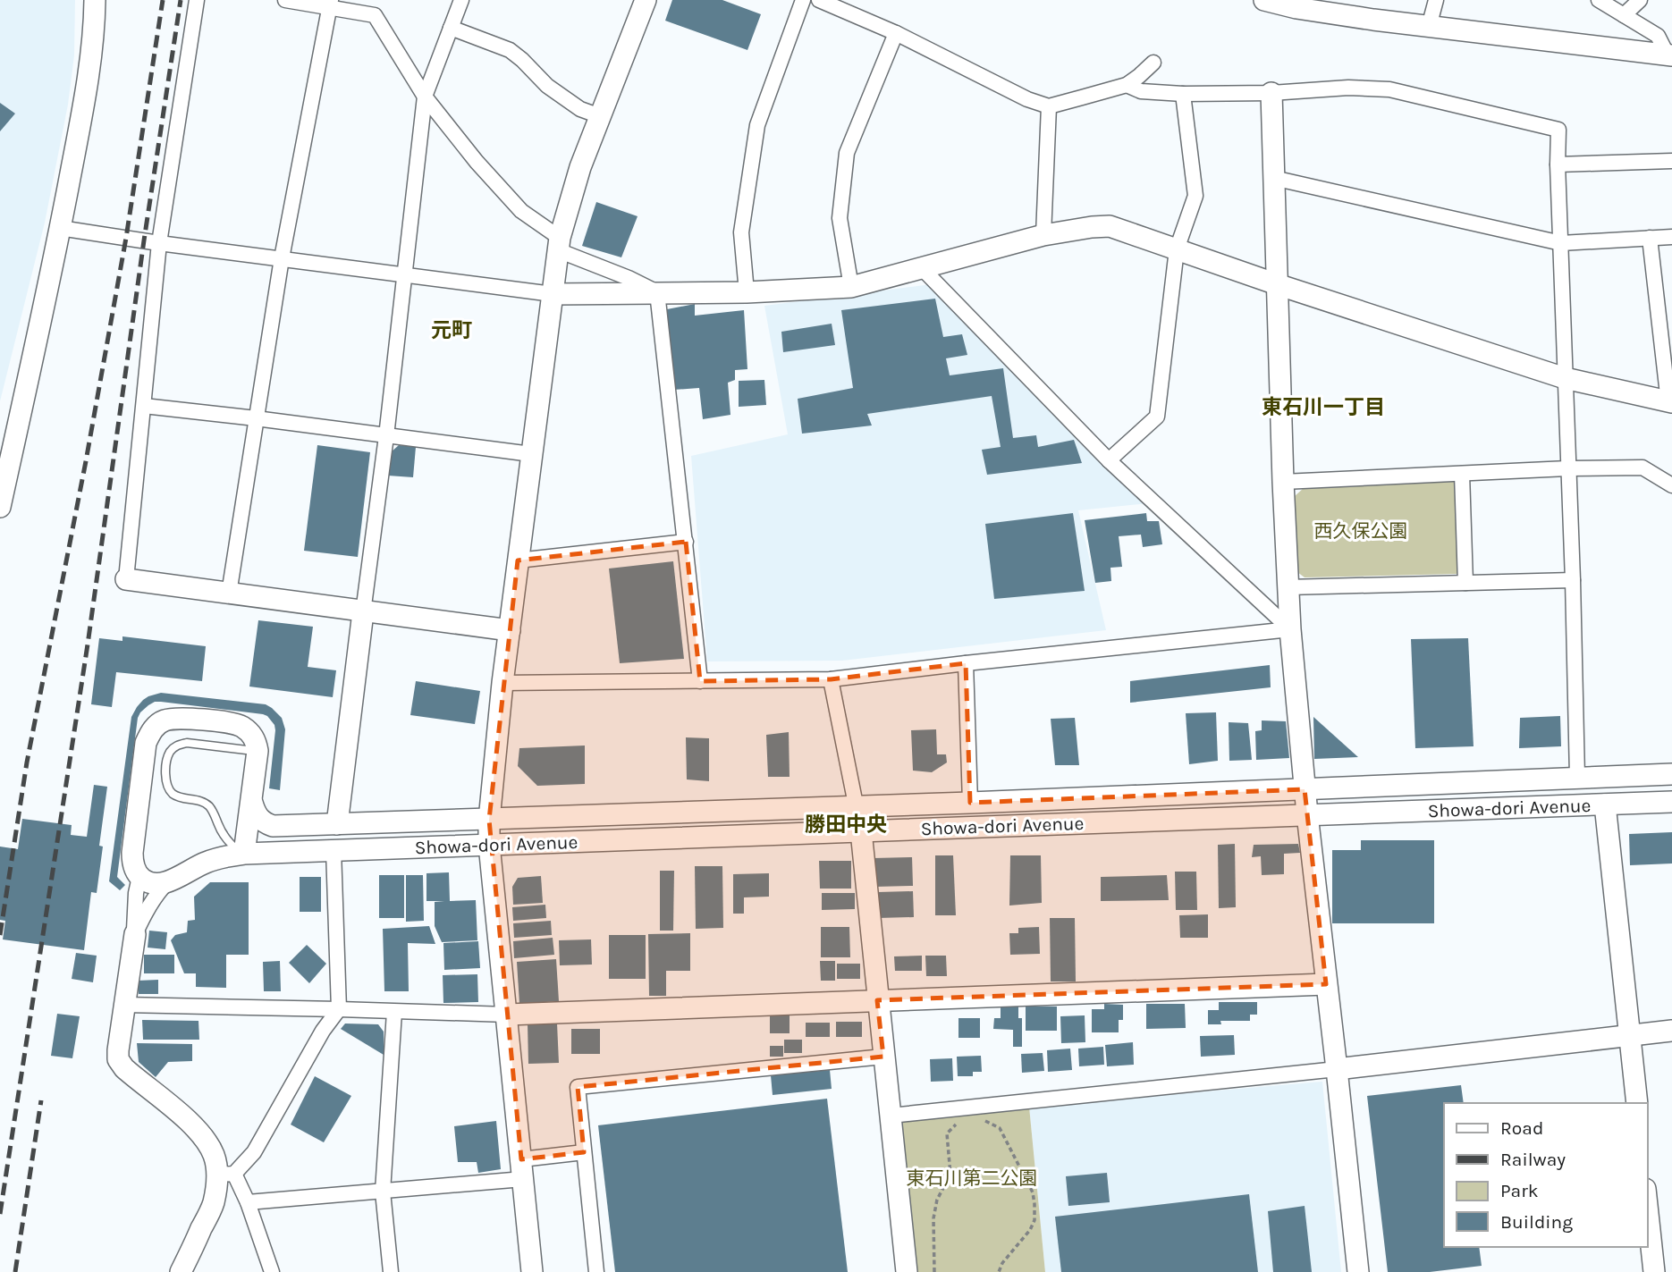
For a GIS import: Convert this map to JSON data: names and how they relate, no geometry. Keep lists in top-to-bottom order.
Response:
{
  "streets": {
    "street": ["Showa-dori Avenue"]
  },
  "districts": ["元町", "東石川一丁目", "勝田中央"],
  "parks": ["西久保公園", "東石川第二公園"],
  "legend": [
    "Road",
    "Railway",
    "Park",
    "Building"
  ]
}
